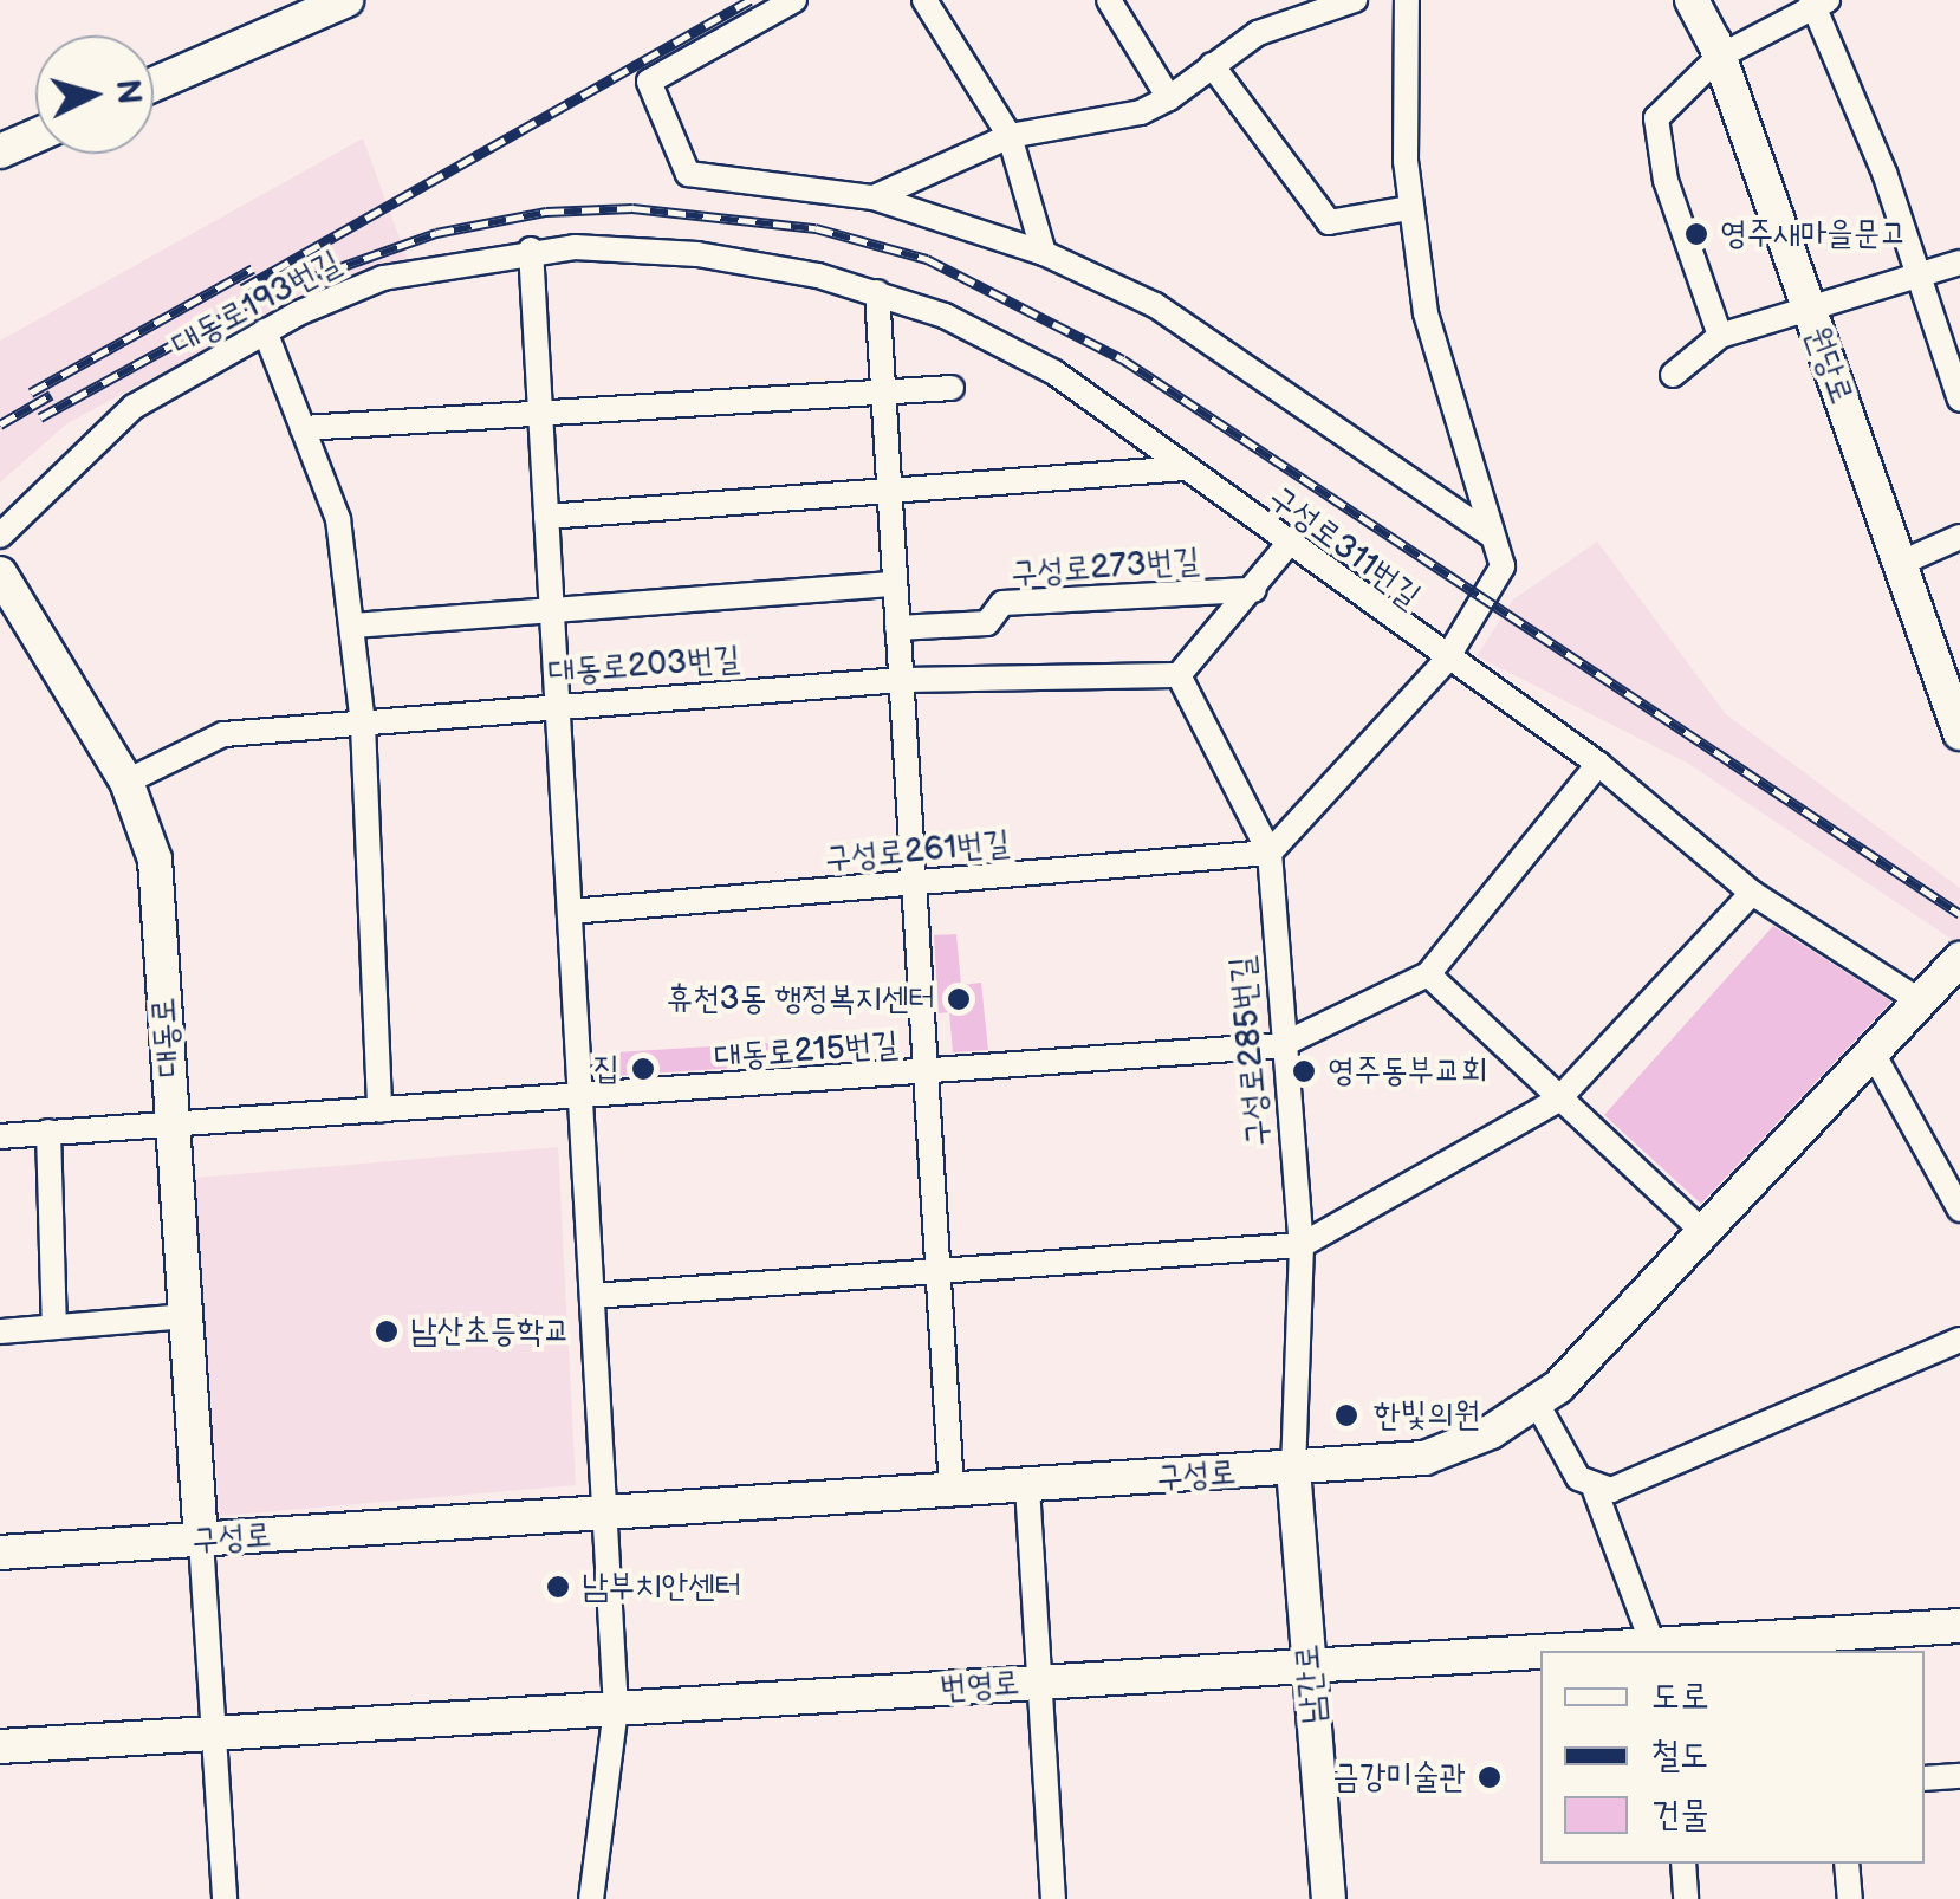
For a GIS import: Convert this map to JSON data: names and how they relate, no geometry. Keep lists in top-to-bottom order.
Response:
{
  "streets": {
    "main road": [
      "원당로",
      "대동로",
      "구성로",
      "남간로",
      "번영로"
    ],
    "street": [
      "대동로193번길",
      "구성로311번길",
      "구성로273번길",
      "대동로203번길",
      "구성로261번길",
      "대동로215번길",
      "구성로285번길"
    ]
  },
  "crossings": [
    ["대동로193번길", "구성로311번길"],
    ["구성로311번길", "대동로215번길"],
    ["구성로311번길", "구성로"],
    ["대동로203번길", "대동로"],
    ["대동로203번길", "구성로285번길"],
    ["구성로261번길", "구성로285번길"],
    ["대동로", "대동로215번길"],
    ["대동로", "구성로"],
    ["대동로215번길", "구성로285번길"],
    ["구성로285번길", "구성로"],
    ["구성로285번길", "남간로"],
    ["구성로", "남간로"],
    ["남간로", "번영로"]
  ],
  "places": [
    "영주새마을문고",
    "휴천3동 행정복지센터",
    "집",
    "영주동부교회",
    "남산초등학교",
    "한빛의원",
    "남부치안센터",
    "금강미술관"
  ],
  "legend": ["도로", "철도", "건물"],
  "north": "right"
}
